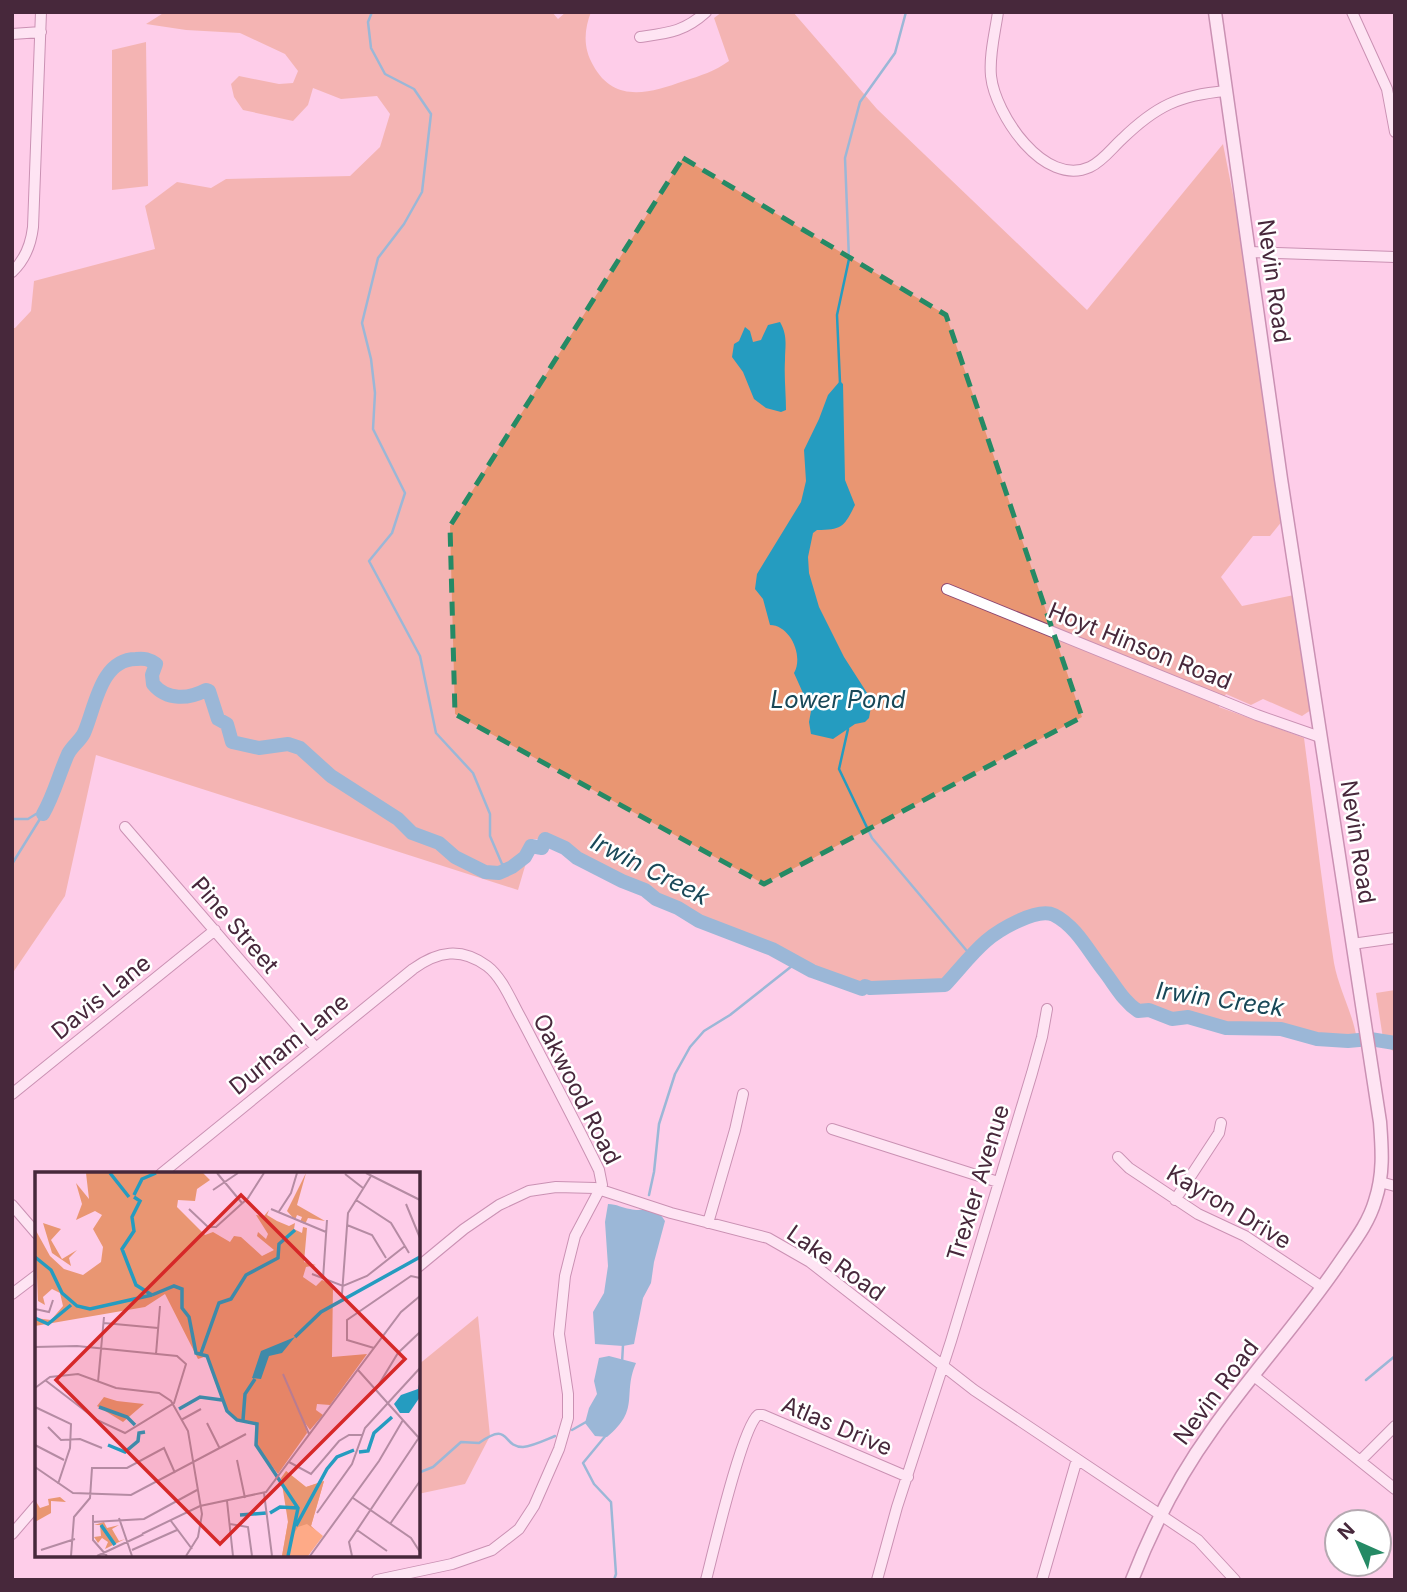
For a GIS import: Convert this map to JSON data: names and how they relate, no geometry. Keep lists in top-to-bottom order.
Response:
{
  "streets": {
    "main road": ["Nevin Road"],
    "street": [
      "Hoyt Hinson Road",
      "Pine Street",
      "Davis Lane",
      "Durham Lane",
      "Oakwood Road",
      "Trexler Avenue",
      "Kayron Drive",
      "Lake Road",
      "Atlas Drive"
    ]
  },
  "crossings": [
    ["Nevin Road", "Hoyt Hinson Road"],
    ["Nevin Road", "Kayron Drive"],
    ["Nevin Road", "Lake Road"],
    ["Pine Street", "Davis Lane"],
    ["Pine Street", "Durham Lane"],
    ["Durham Lane", "Oakwood Road"],
    ["Oakwood Road", "Lake Road"],
    ["Trexler Avenue", "Lake Road"],
    ["Trexler Avenue", "Atlas Drive"]
  ],
  "water": ["Lower Pond", "Irwin Creek"],
  "north": "top left"
}
